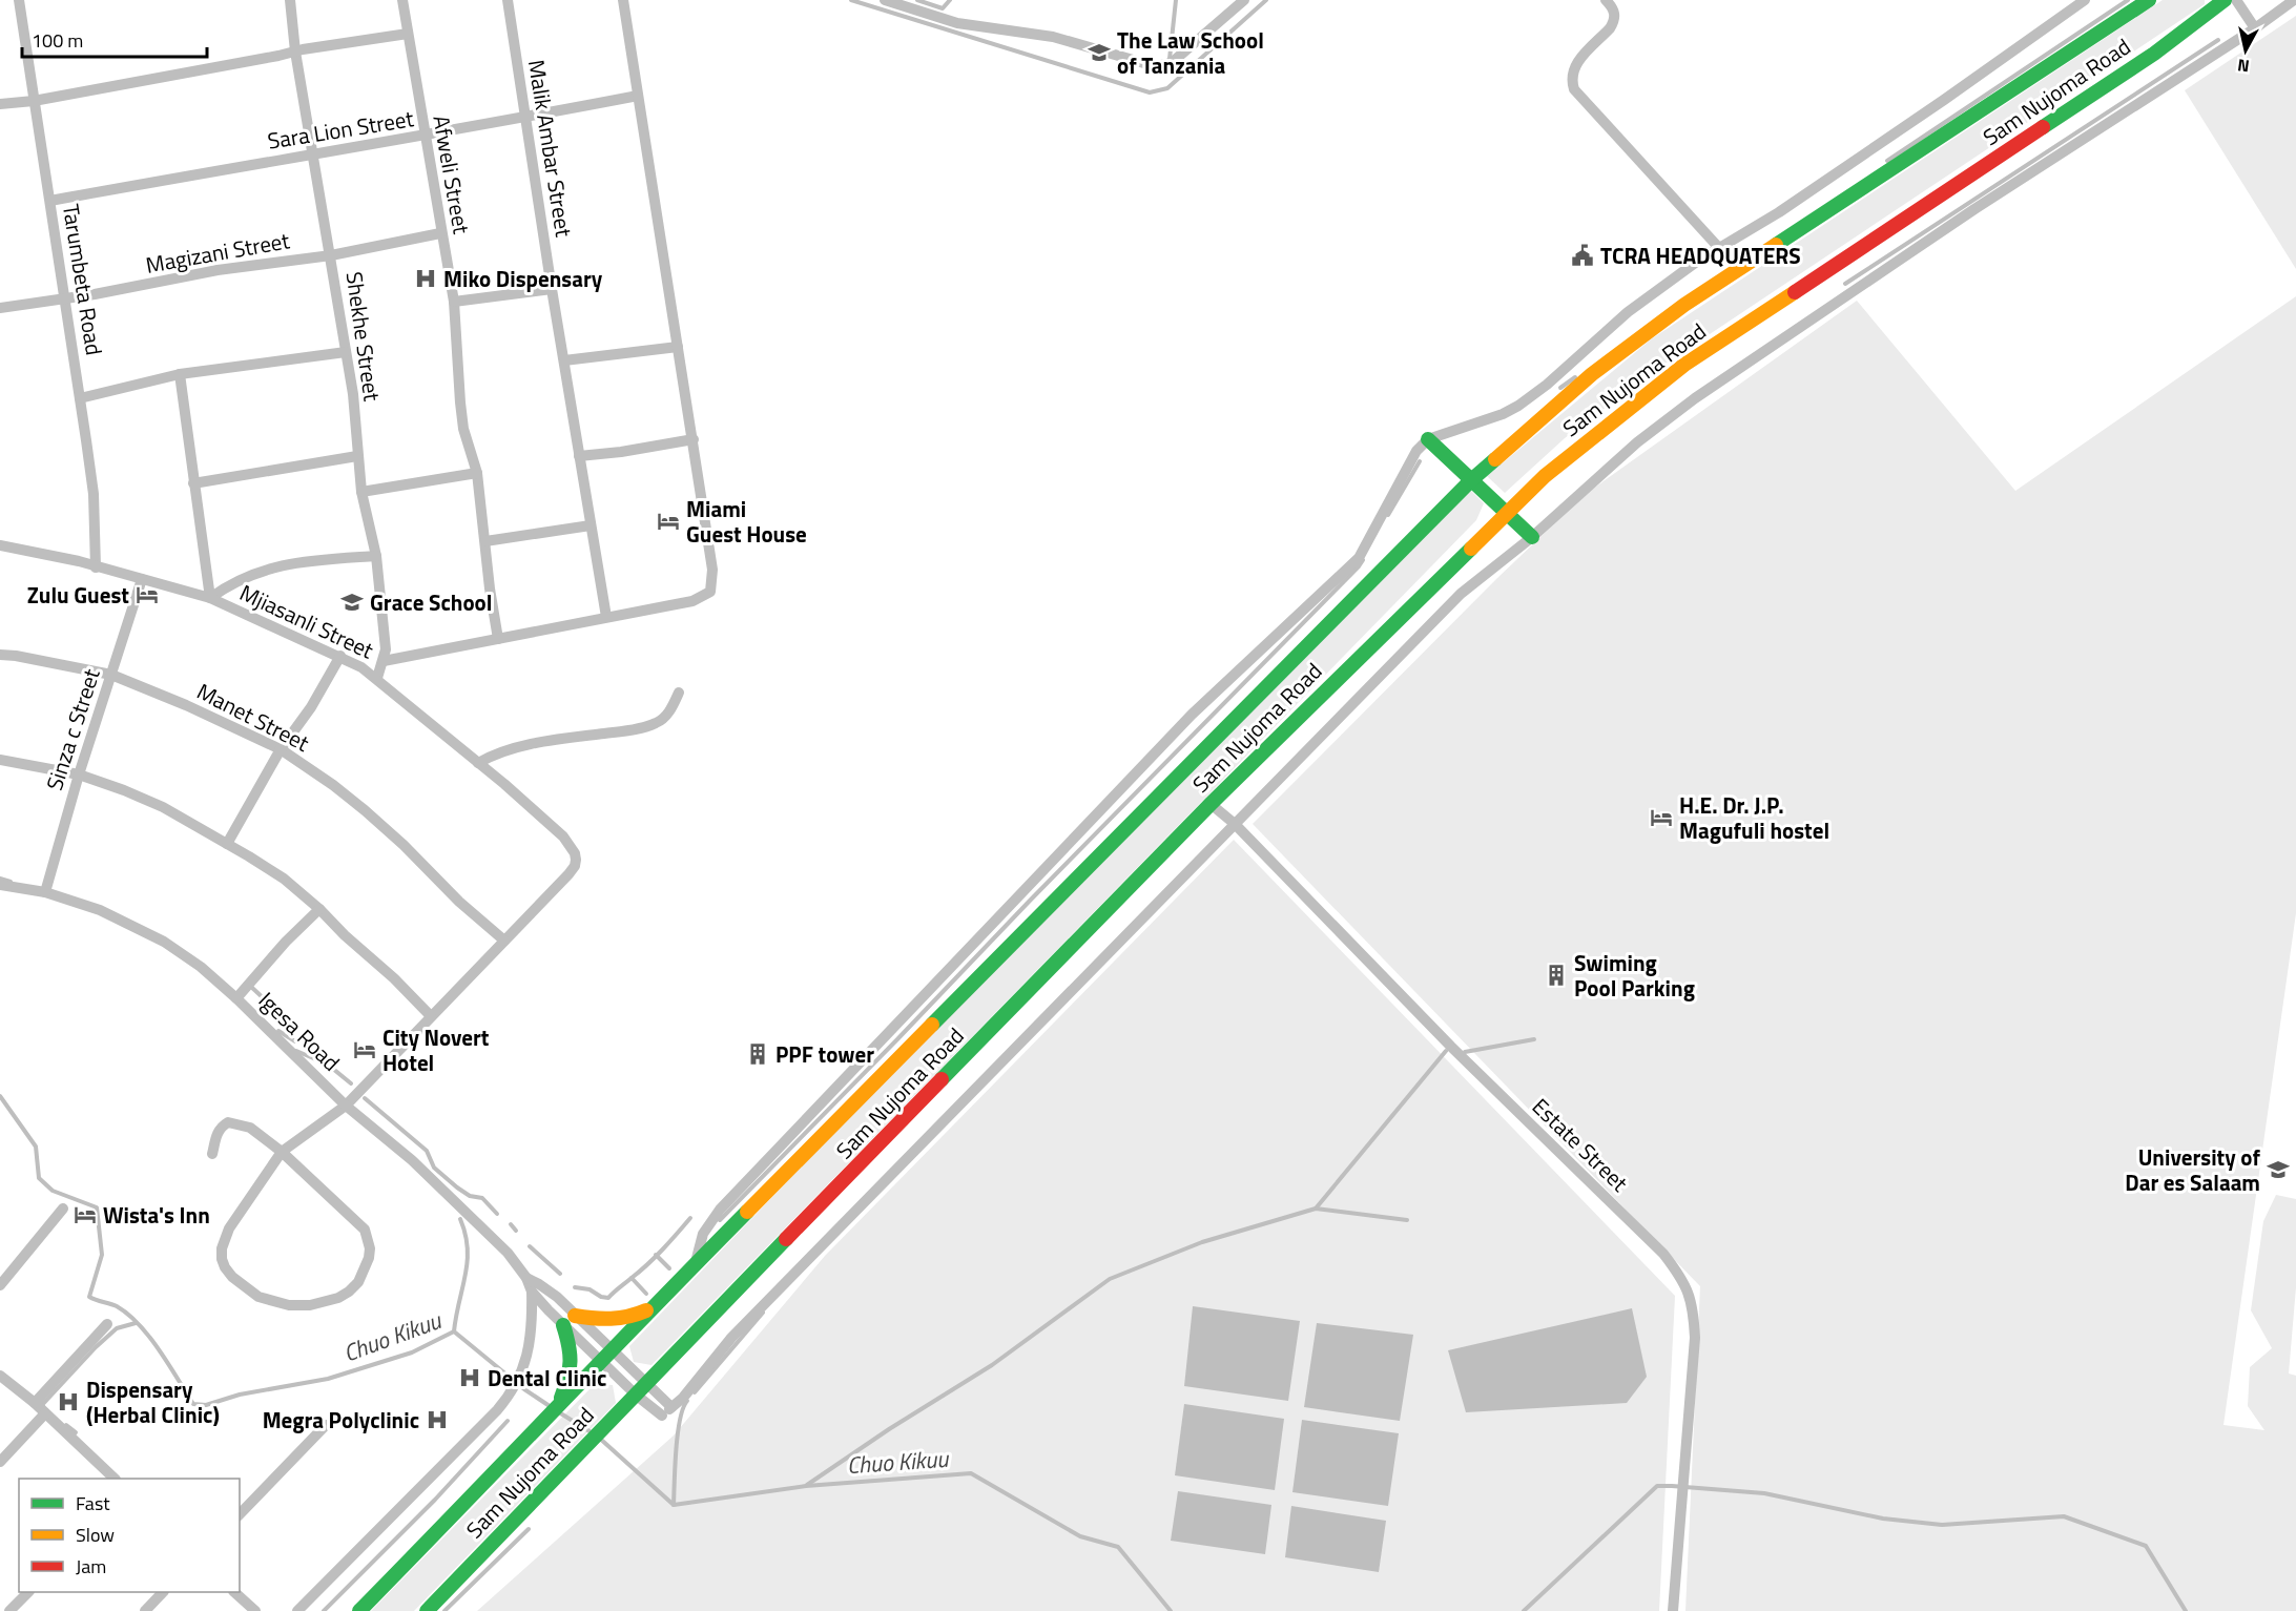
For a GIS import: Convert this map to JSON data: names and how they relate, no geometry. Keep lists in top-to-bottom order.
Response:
{
  "streets": {
    "main road": ["Sam Nujoma Road"],
    "street": [
      "Sara Lion Street",
      "Malik Ambar Street",
      "Afweli Street",
      "Magizani Street",
      "Tarumbeta Road",
      "Shekhe Street",
      "Mjiasanli Street",
      "Manet Street",
      "Sinza c Street",
      "Igesa Road",
      "Estate Street"
    ]
  },
  "crossings": [
    ["Sam Nujoma Road", "Igesa Road"],
    ["Sam Nujoma Road", "Estate Street"],
    ["Sara Lion Street", "Malik Ambar Street"],
    ["Sara Lion Street", "Afweli Street"],
    ["Sara Lion Street", "Tarumbeta Road"],
    ["Sara Lion Street", "Shekhe Street"],
    ["Afweli Street", "Magizani Street"],
    ["Magizani Street", "Tarumbeta Road"],
    ["Magizani Street", "Shekhe Street"],
    ["Tarumbeta Road", "Mjiasanli Street"],
    ["Shekhe Street", "Mjiasanli Street"],
    ["Mjiasanli Street", "Manet Street"],
    ["Mjiasanli Street", "Sinza c Street"],
    ["Manet Street", "Sinza c Street"],
    ["Sinza c Street", "Igesa Road"]
  ],
  "water": ["Chuo Kikuu"],
  "places": {
    "school or university": ["The Law School of Tanzania", "Grace School", "University of Dar es Salaam"],
    "public building": ["TCRA HEADQUATERS"],
    "hospital": [
      "Miko Dispensary",
      "Dental Clinic",
      "Dispensary (Herbal Clinic)",
      "Megra Polyclinic"
    ],
    "hotel": [
      "Miami Guest House",
      "Zulu Guest",
      "H.E. Dr. J.P. Magufuli hostel",
      "City Novert Hotel",
      "Wista's Inn"
    ],
    "building": ["Swiming Pool Parking", "PPF tower"]
  },
  "legend": ["Fast", "Slow", "Jam"],
  "scale_bar": "100 m",
  "north": "bottom"
}
